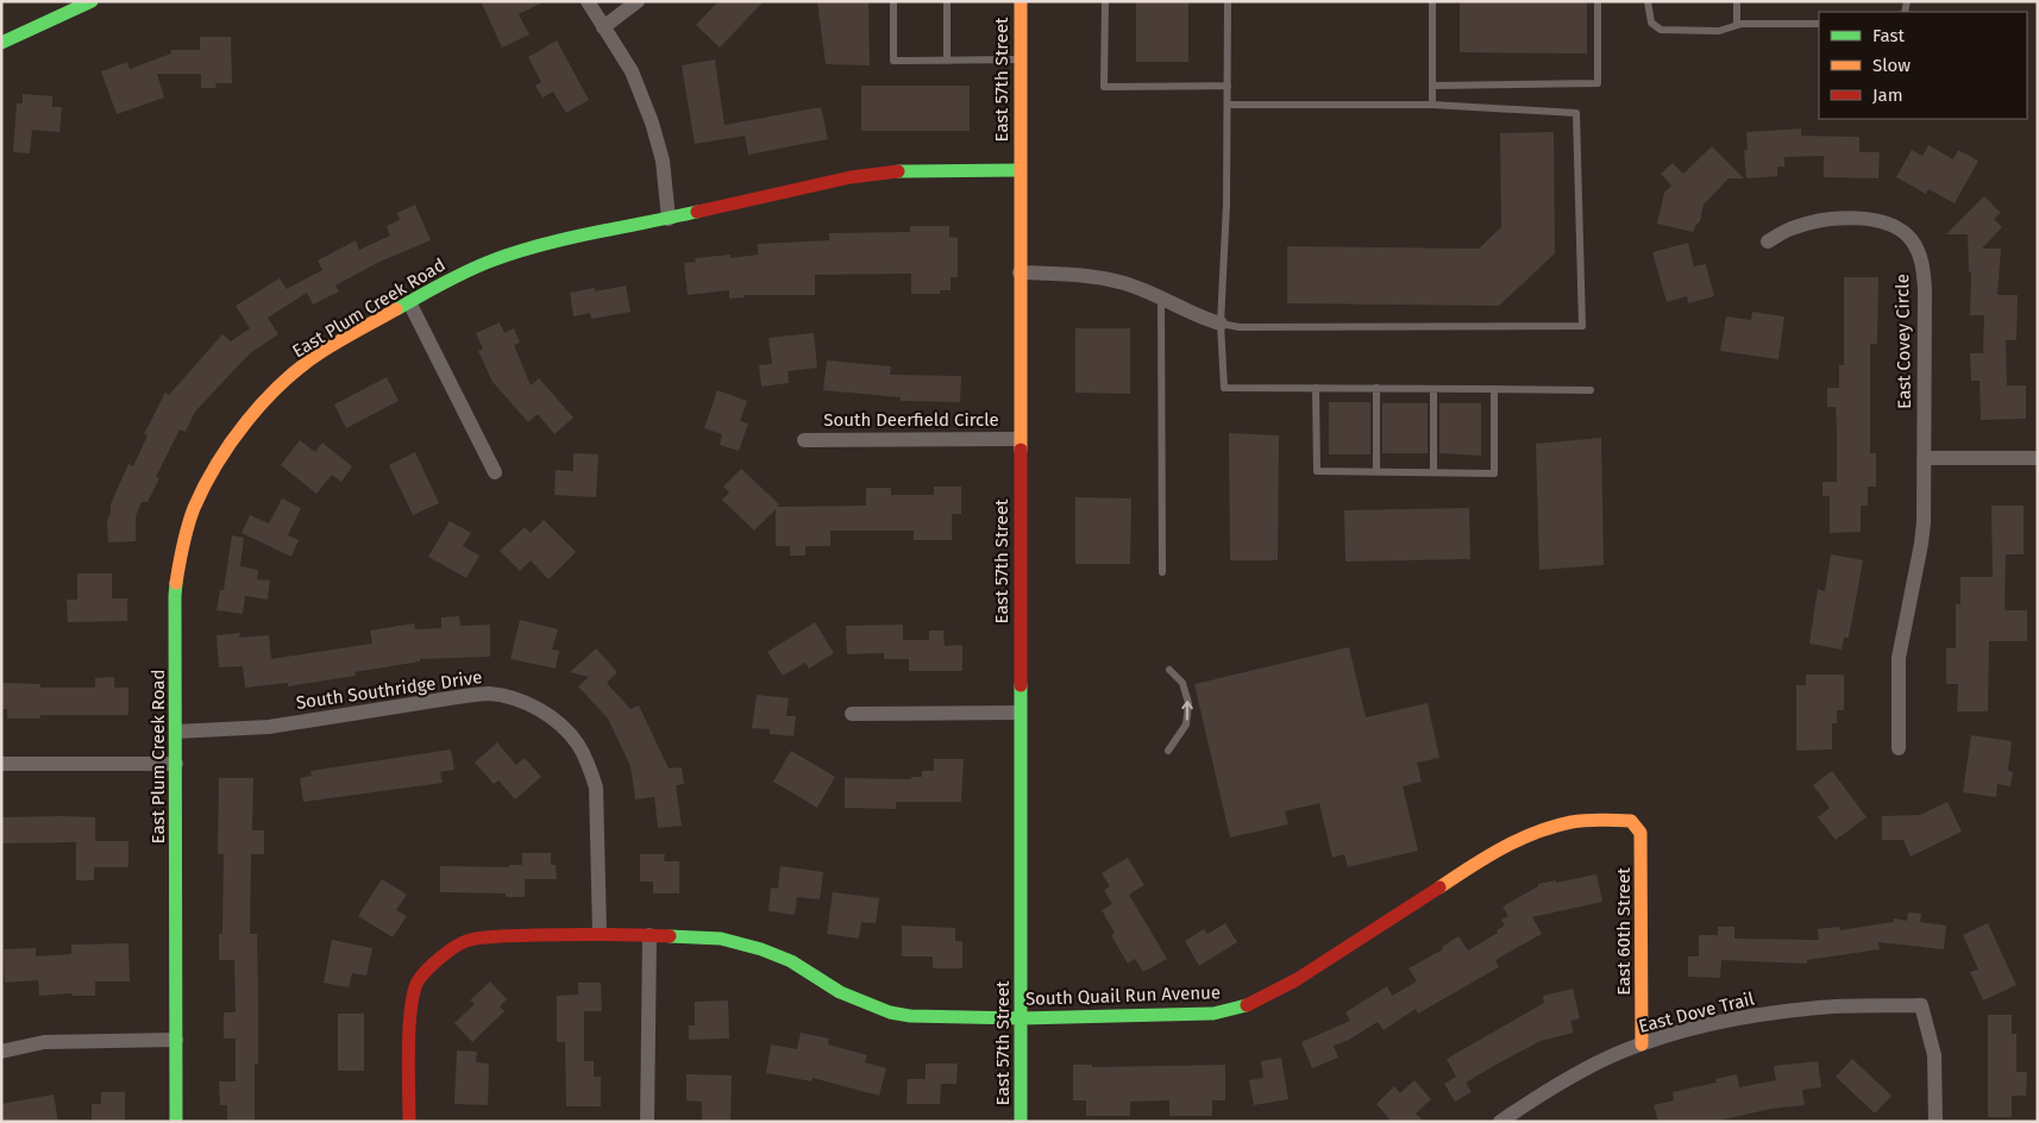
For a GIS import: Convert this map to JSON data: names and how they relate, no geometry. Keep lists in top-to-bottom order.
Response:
{
  "streets": {
    "street": [
      "East 57th Street",
      "East Plum Creek Road",
      "East Covey Circle",
      "South Deerfield Circle",
      "South Southridge Drive",
      "East 60th Street",
      "South Quail Run Avenue",
      "East Dove Trail"
    ]
  },
  "crossings": [
    ["East 57th Street", "East Plum Creek Road"],
    ["East 57th Street", "South Deerfield Circle"],
    ["East 57th Street", "South Quail Run Avenue"],
    ["East Plum Creek Road", "South Southridge Drive"],
    ["South Southridge Drive", "South Quail Run Avenue"],
    ["East 60th Street", "South Quail Run Avenue"],
    ["East 60th Street", "East Dove Trail"]
  ],
  "legend": ["Fast", "Slow", "Jam"]
}
